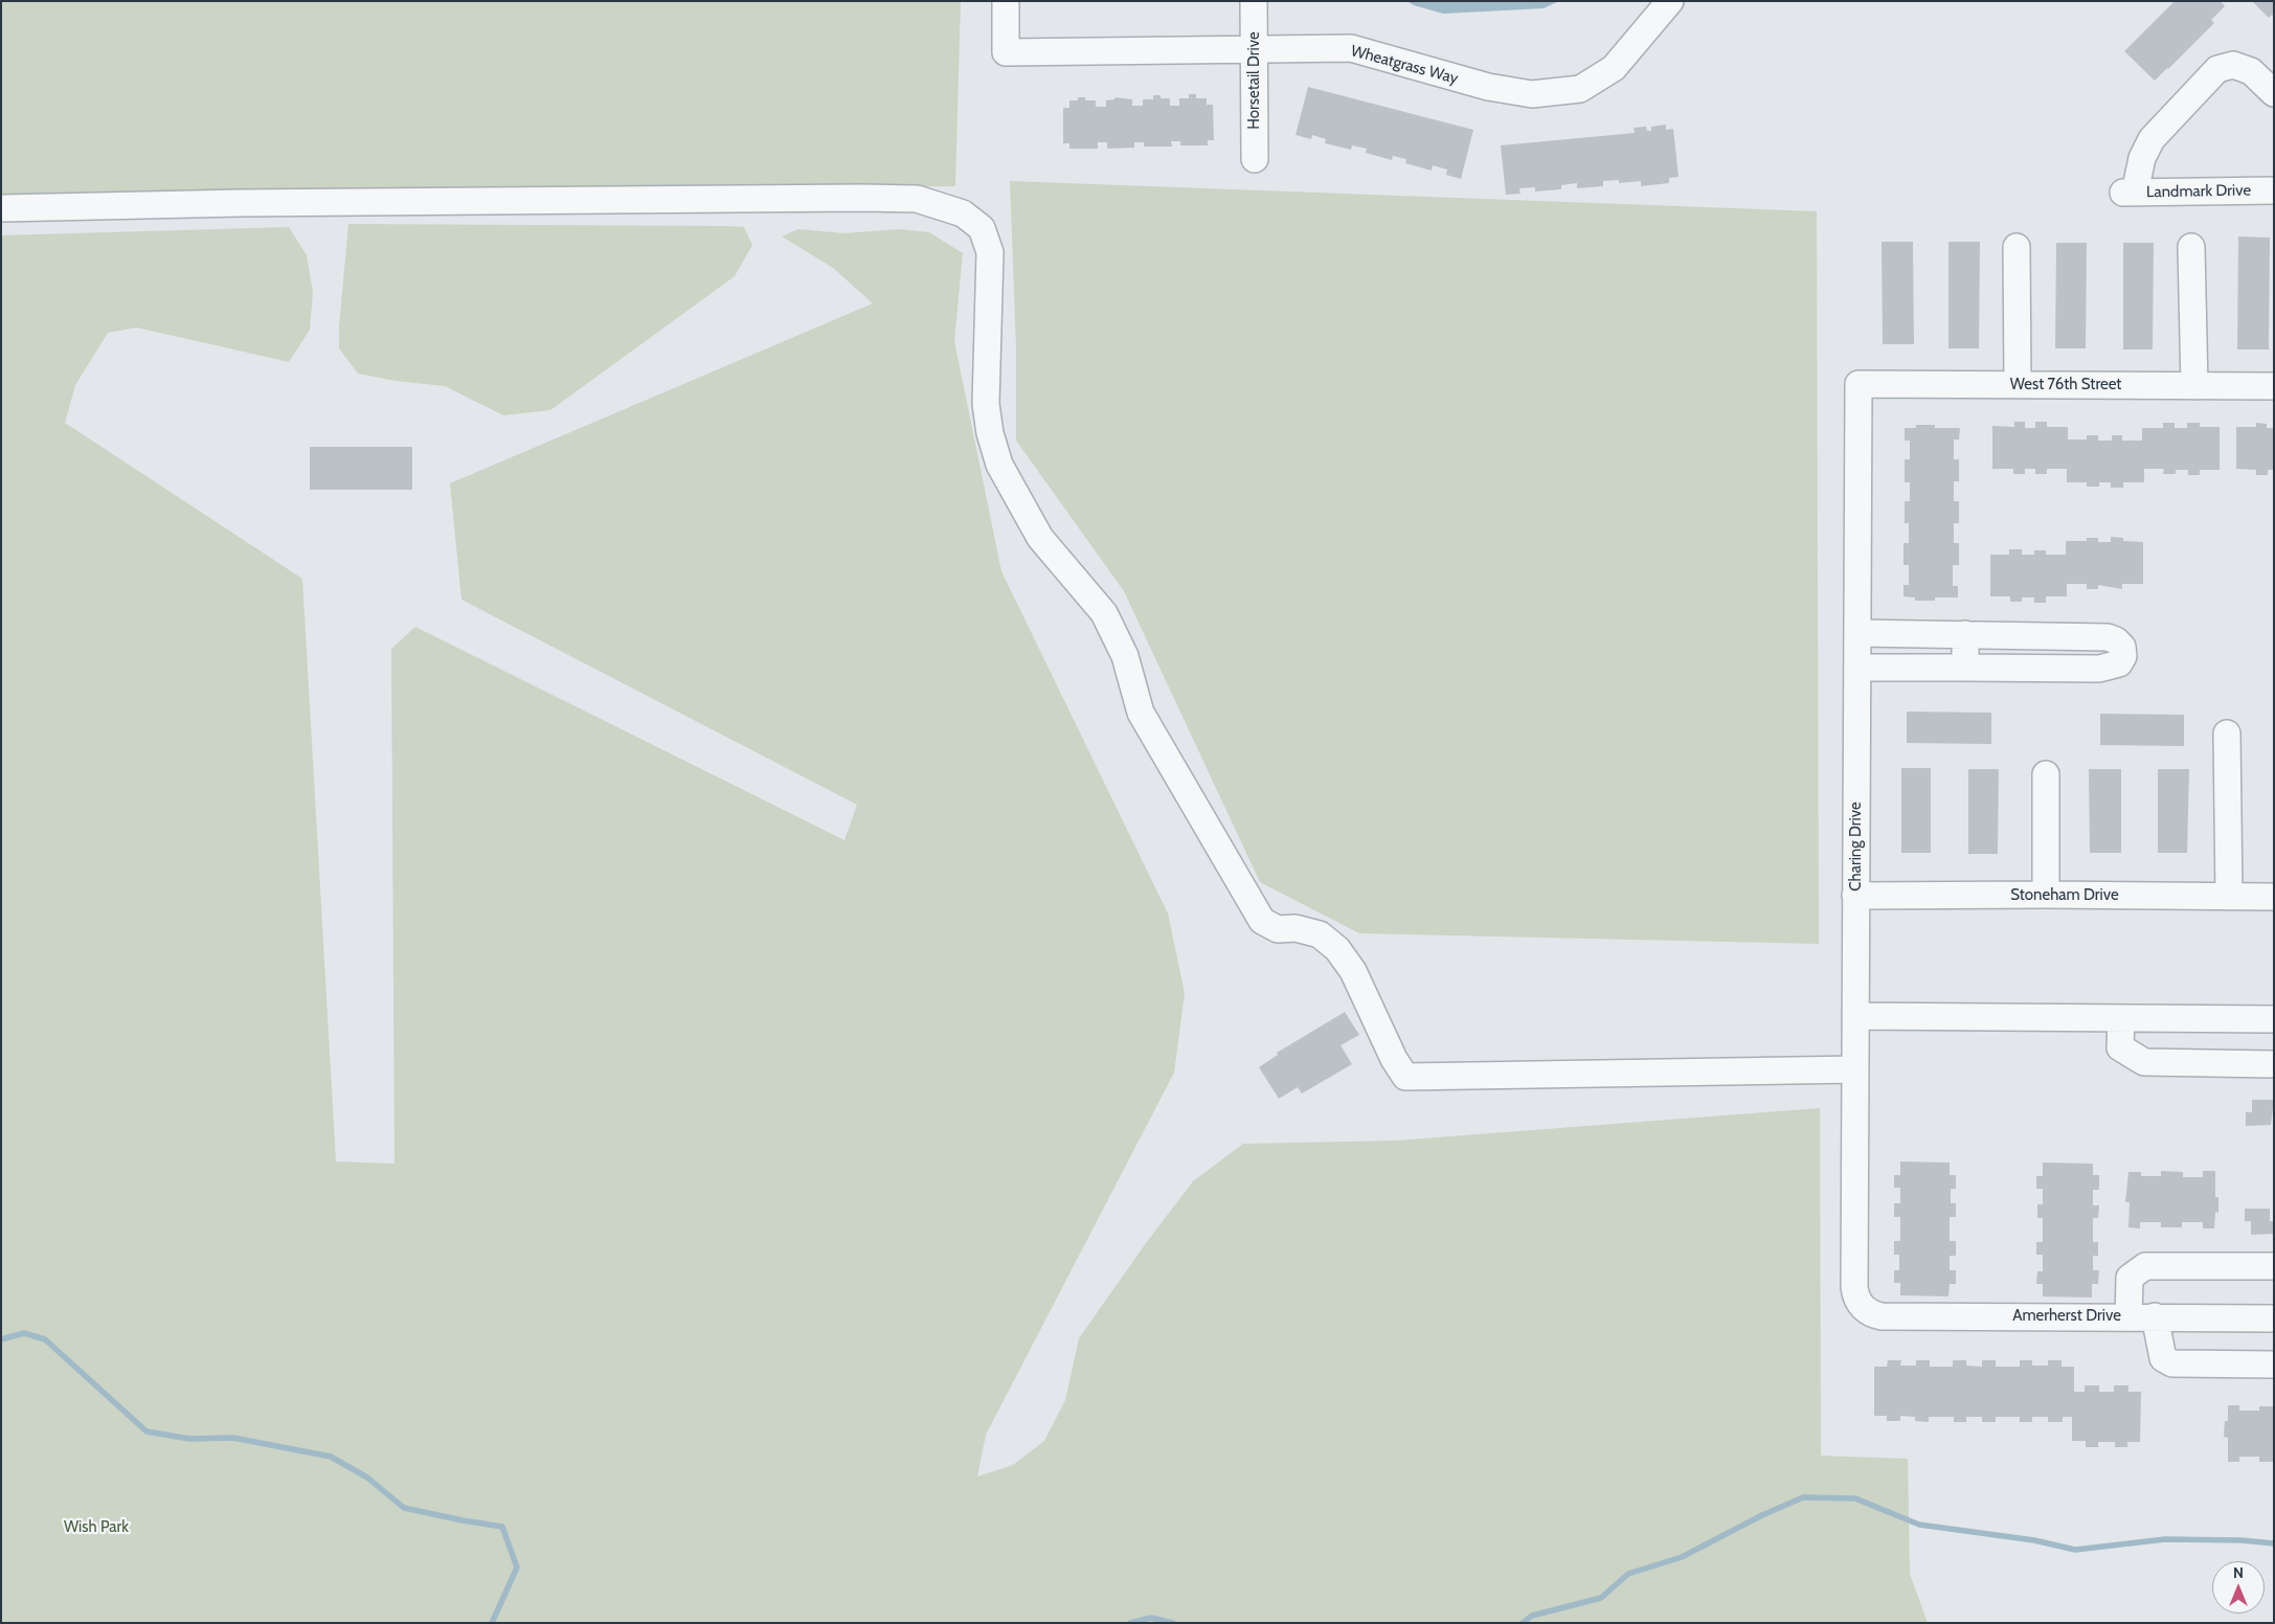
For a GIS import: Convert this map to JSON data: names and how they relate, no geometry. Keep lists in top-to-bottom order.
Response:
{
  "streets": {
    "street": [
      "Wheatgrass Way",
      "Horsetail Drive",
      "Landmark Drive",
      "West 76th Street",
      "Charing Drive",
      "Stoneham Drive",
      "Amerherst Drive"
    ]
  },
  "crossings": [
    ["Wheatgrass Way", "Horsetail Drive"],
    ["West 76th Street", "Charing Drive"],
    ["Charing Drive", "Stoneham Drive"],
    ["Charing Drive", "Amerherst Drive"]
  ],
  "parks": ["Wish Park"],
  "north": "top"
}
